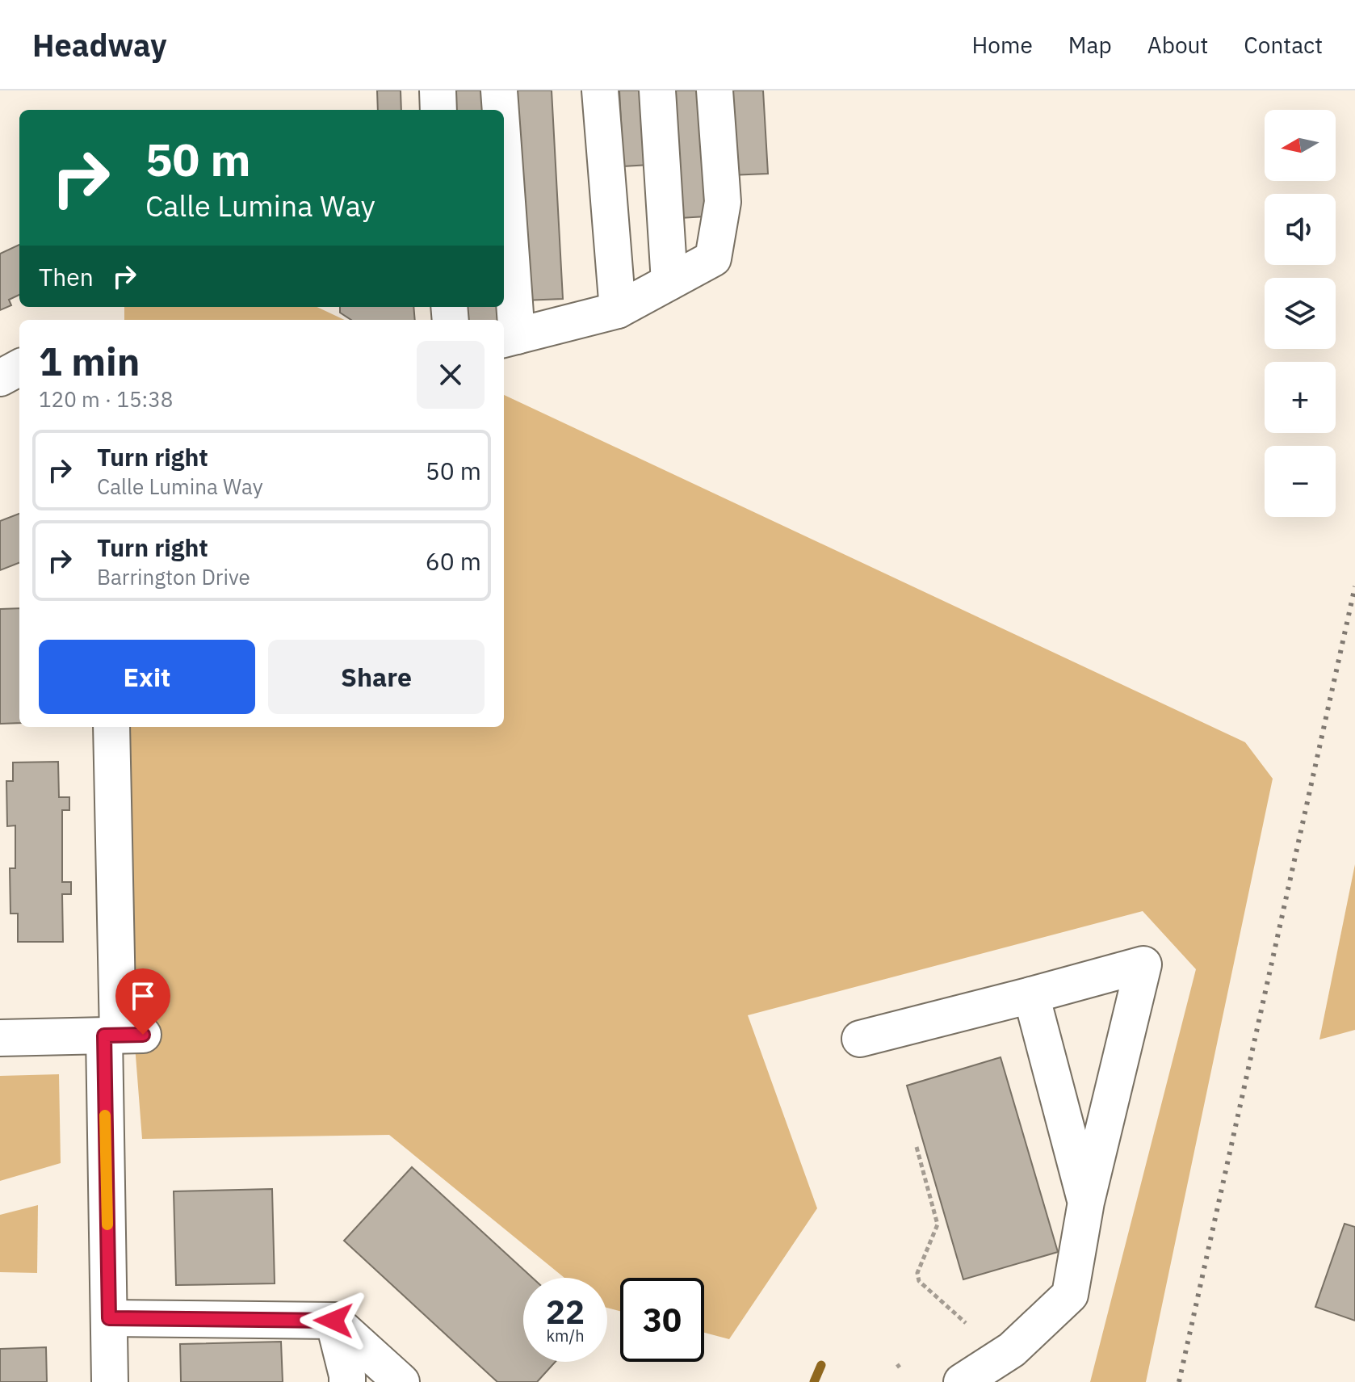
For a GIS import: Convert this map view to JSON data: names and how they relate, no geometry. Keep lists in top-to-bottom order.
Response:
{
  "north": "left",
  "page": {
    "header": "Headway",
    "nav": [
      "Home",
      "Map",
      "About",
      "Contact"
    ],
    "map_buttons": ["+", "−"],
    "turn": ["50 m", "Calle Lumina Way"],
    "then": "Then",
    "heading": ["1 min", "120 m · 15:38"],
    "list": [
      {
        "name": "Turn right",
        "note": "Calle Lumina Way",
        "value": "50 m"
      },
      {
        "name": "Turn right",
        "note": "Barrington Drive",
        "value": "60 m"
      }
    ],
    "buttons": ["Exit", "Share"],
    "speed": "22 km/h",
    "limit": "30"
  }
}
